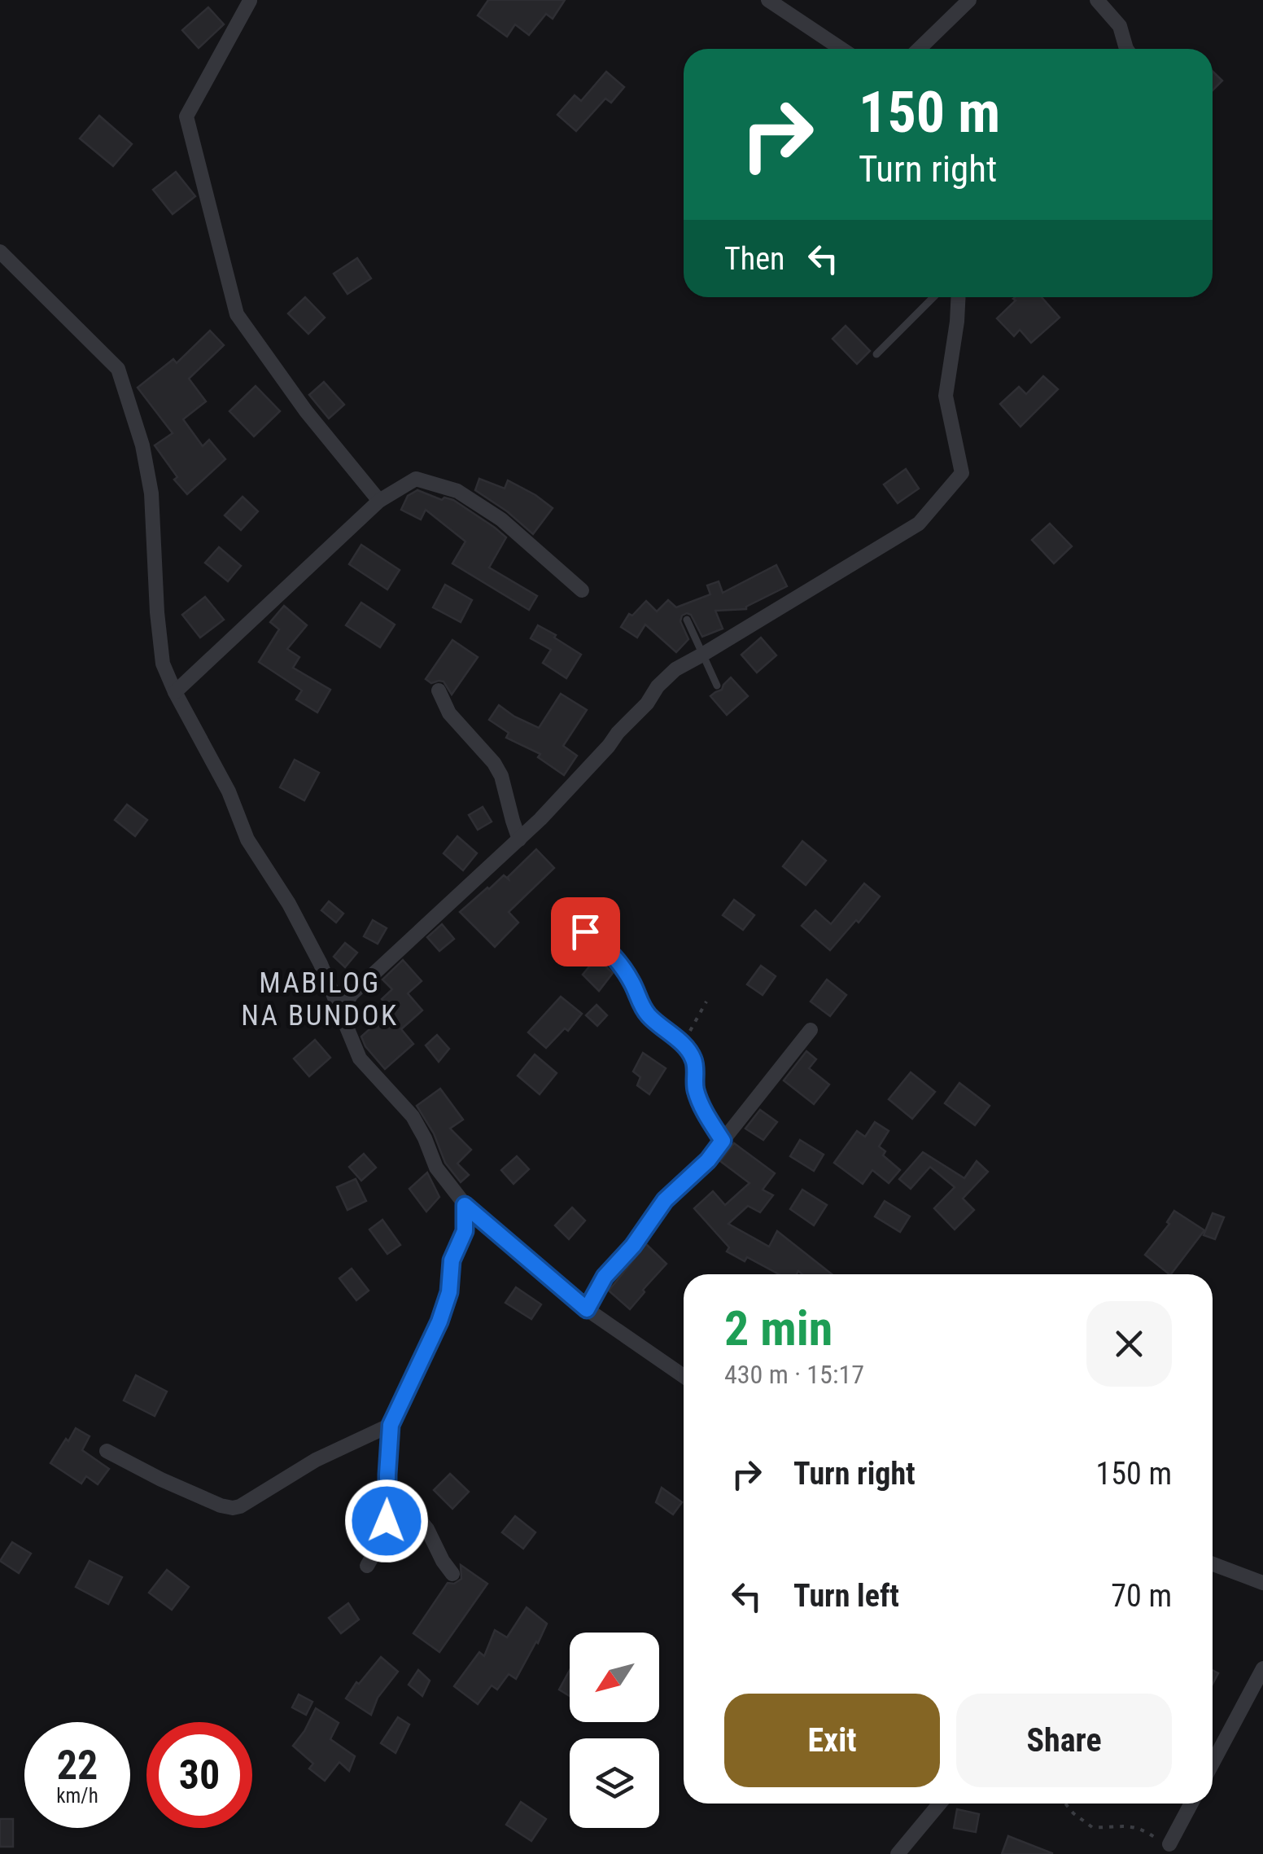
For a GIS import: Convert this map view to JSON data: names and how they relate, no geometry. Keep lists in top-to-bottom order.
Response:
{
  "districts": ["MABILOG NA BUNDOK"],
  "north": "bottom left",
  "page": {
    "turn": ["150 m", "Turn right"],
    "then": "Then",
    "heading": ["2 min", "430 m · 15:17"],
    "list": [
      {
        "name": "Turn right",
        "value": "150 m"
      },
      {
        "name": "Turn left",
        "value": "70 m"
      }
    ],
    "buttons": ["Exit", "Share"],
    "speed": "22 km/h",
    "limit": "30"
  }
}
